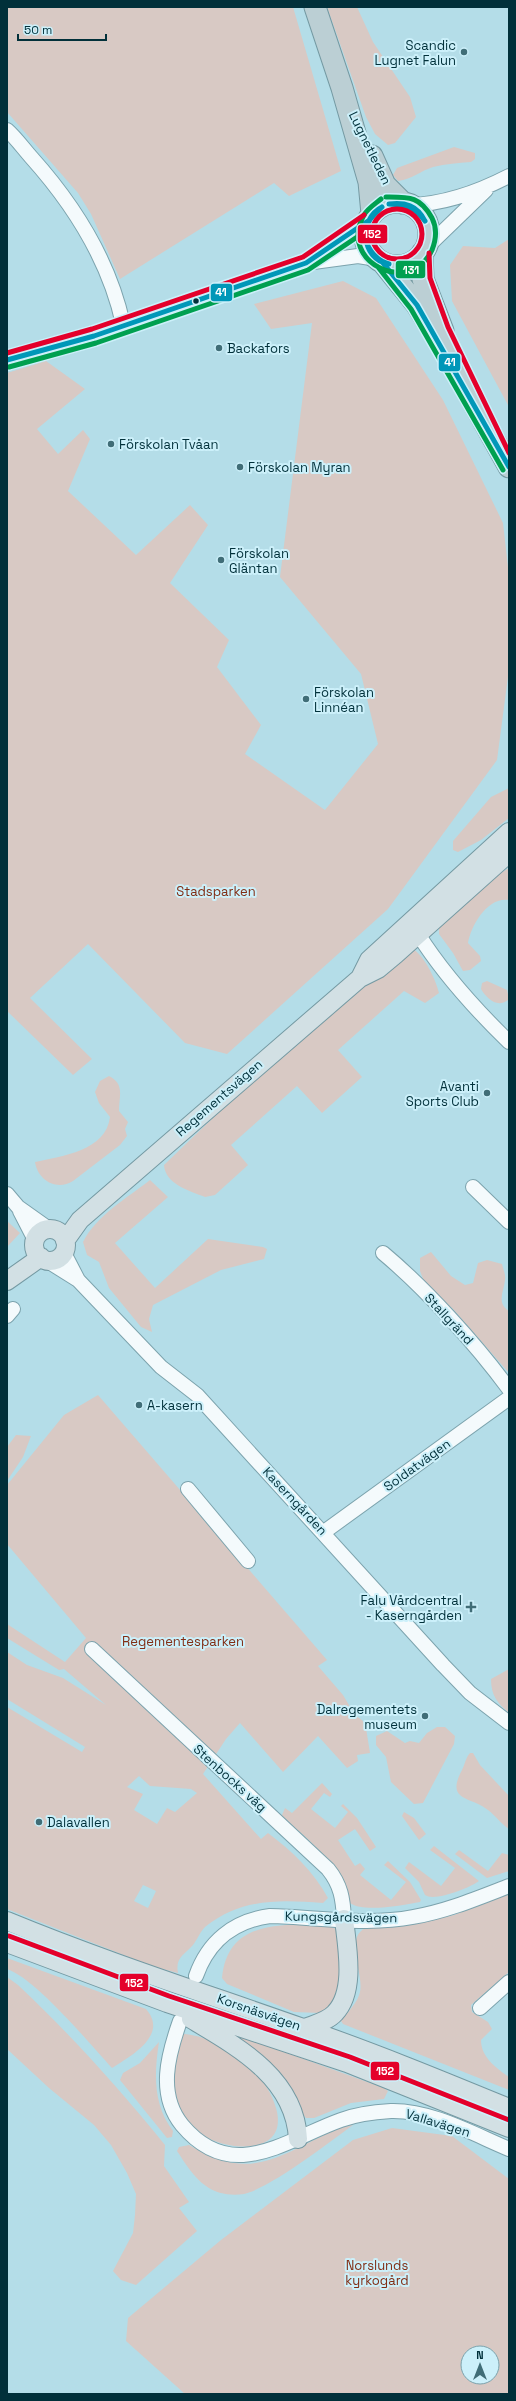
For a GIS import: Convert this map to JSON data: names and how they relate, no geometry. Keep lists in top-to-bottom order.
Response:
{
  "streets": {
    "highway": ["Lugnetleden"],
    "main road": ["Regementsvägen", "Korsnäsvägen"],
    "street": [
      "Stallgränd",
      "Soldatvägen",
      "Kaserngården",
      "Stenbocks väg",
      "Kungsgårdsvägen",
      "Vallavägen"
    ]
  },
  "crossings": [
    ["Regementsvägen", "Kaserngården"],
    ["Soldatvägen", "Kaserngården"],
    ["Stenbocks väg", "Kungsgårdsvägen"]
  ],
  "parks": ["Stadsparken", "Regementesparken", "Norslunds kyrkogård"],
  "places": {
    "other": [
      "Scandic Lugnet Falun",
      "Backafors",
      "Förskolan Tvåan",
      "Förskolan Myran",
      "Förskolan Gläntan",
      "Förskolan Linnéan",
      "Avanti Sports Club",
      "A-kasern",
      "Dalregementets museum",
      "Dalavallen"
    ],
    "health": ["Falu Vårdcentral - Kaserngården"]
  },
  "lines": ["transit line 131", "transit line 41", "transit line 152"],
  "scale_bar": "50 m",
  "north": "top"
}
